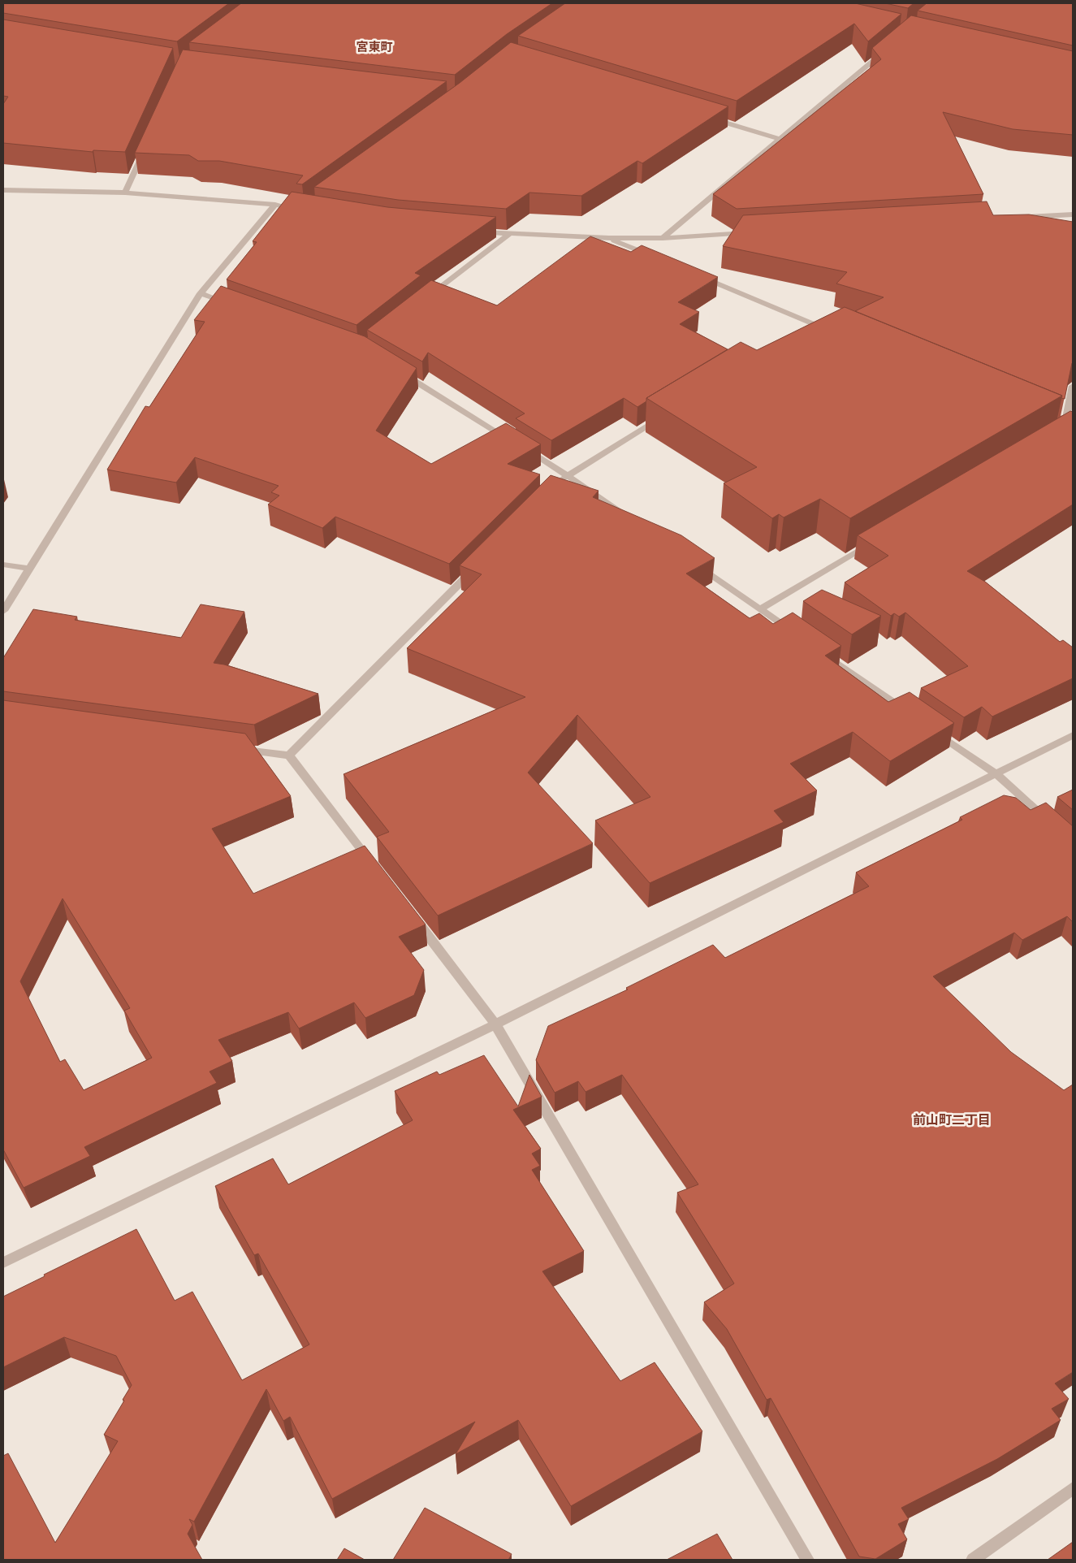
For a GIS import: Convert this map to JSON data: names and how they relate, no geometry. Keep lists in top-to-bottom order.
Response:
{
  "districts": ["宮東町", "前山町二丁目"]
}
